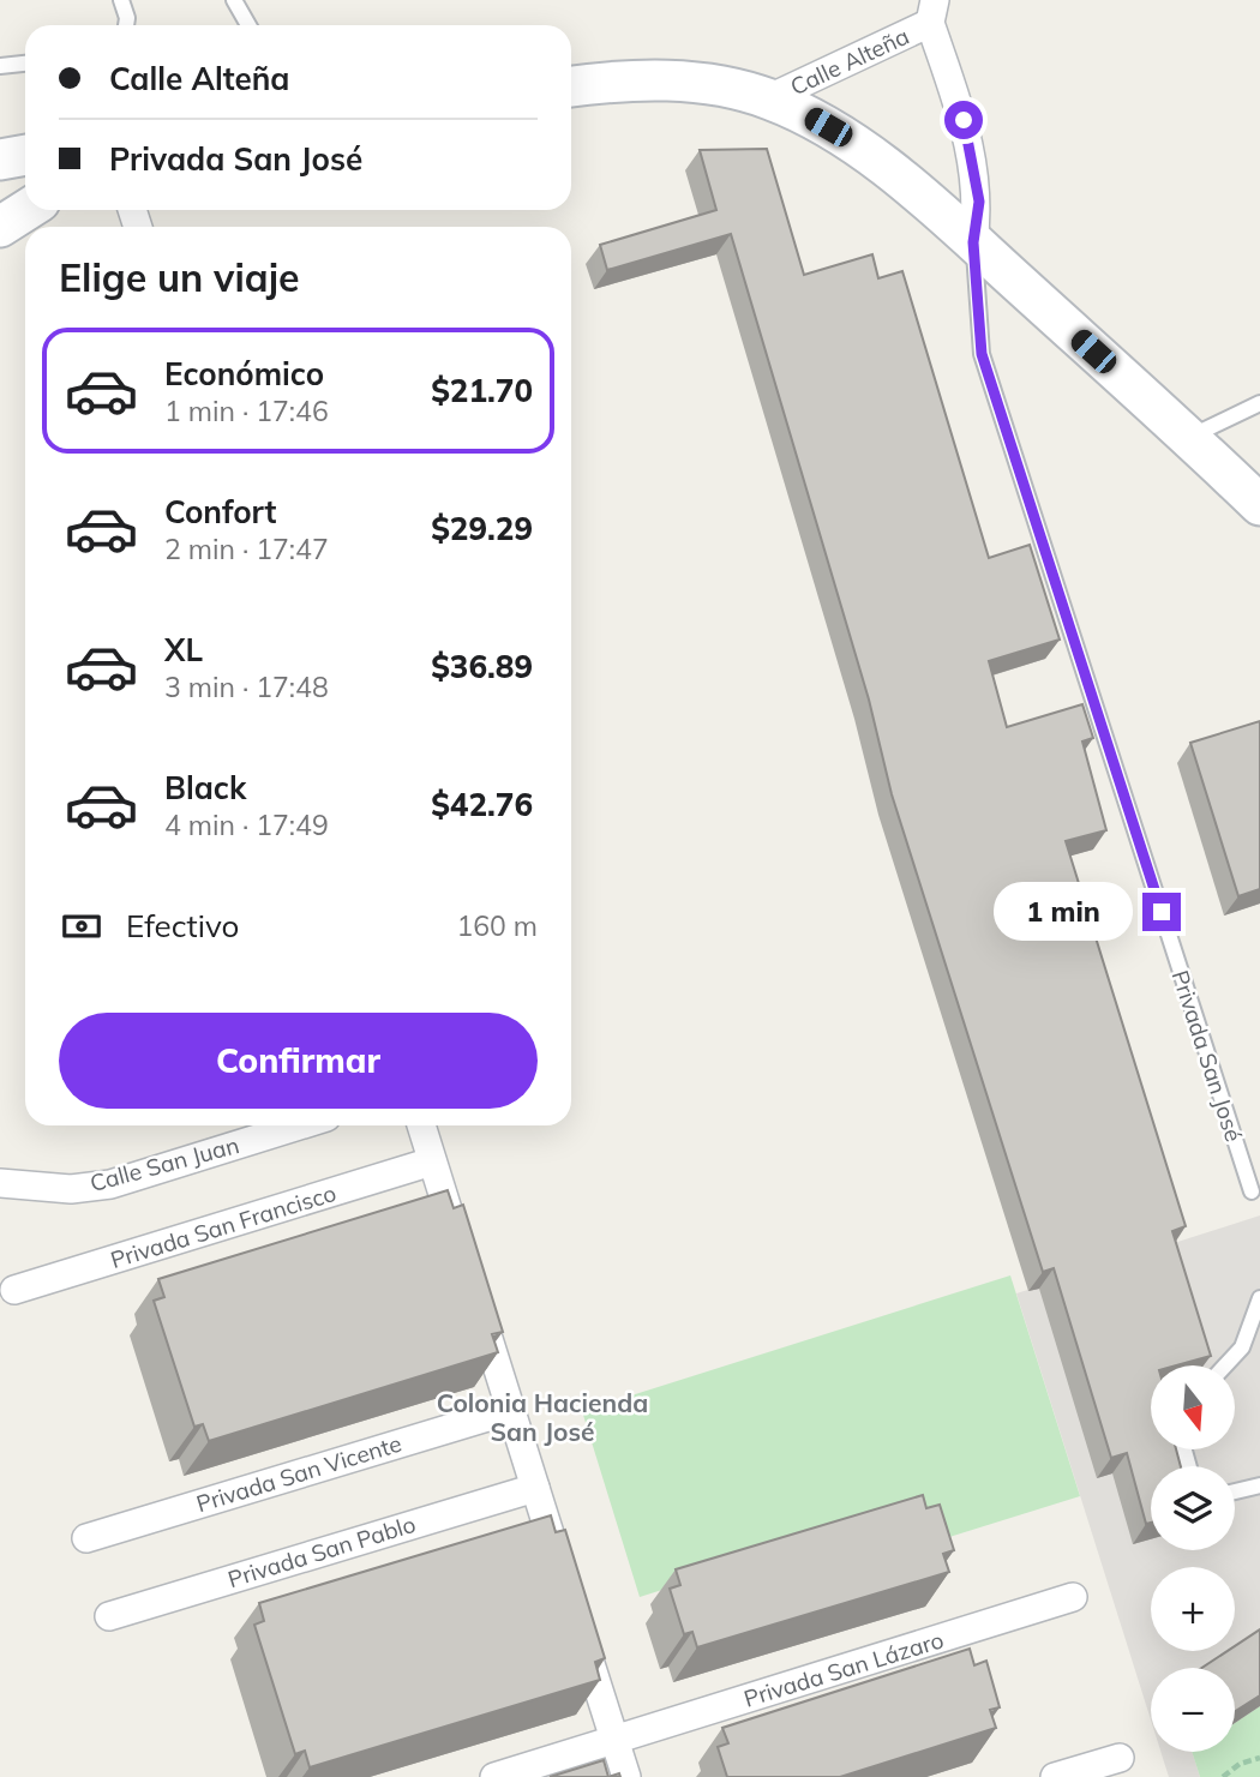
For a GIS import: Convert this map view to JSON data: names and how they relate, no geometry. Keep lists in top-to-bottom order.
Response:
{
  "streets": {
    "street": [
      "Calle Alteña",
      "Calle San Juan",
      "Privada San Francisco",
      "Privada San Vicente",
      "Privada San Pablo",
      "Privada San Lázaro"
    ],
    "lane": ["Privada San José"]
  },
  "crossings": [
    ["Calle Alteña", "Privada San José"]
  ],
  "districts": ["Colonia Hacienda San José"],
  "north": "bottom",
  "page": {
    "banner": ["Calle Alteña", "Privada San José"],
    "heading": "Elige un viaje",
    "list": [
      {
        "name": "Económico",
        "note": "1 min · 17:46",
        "value": "$21.70"
      },
      {
        "name": "Confort",
        "note": "2 min · 17:47",
        "value": "$29.29"
      },
      {
        "name": "XL",
        "note": "3 min · 17:48",
        "value": "$36.89"
      },
      {
        "name": "Black",
        "note": "4 min · 17:49",
        "value": "$42.76"
      }
    ],
    "pay": ["Efectivo", "160 m"],
    "bubble": "1 min",
    "buttons": "Confirmar",
    "map_buttons": ["+", "−"]
  }
}
